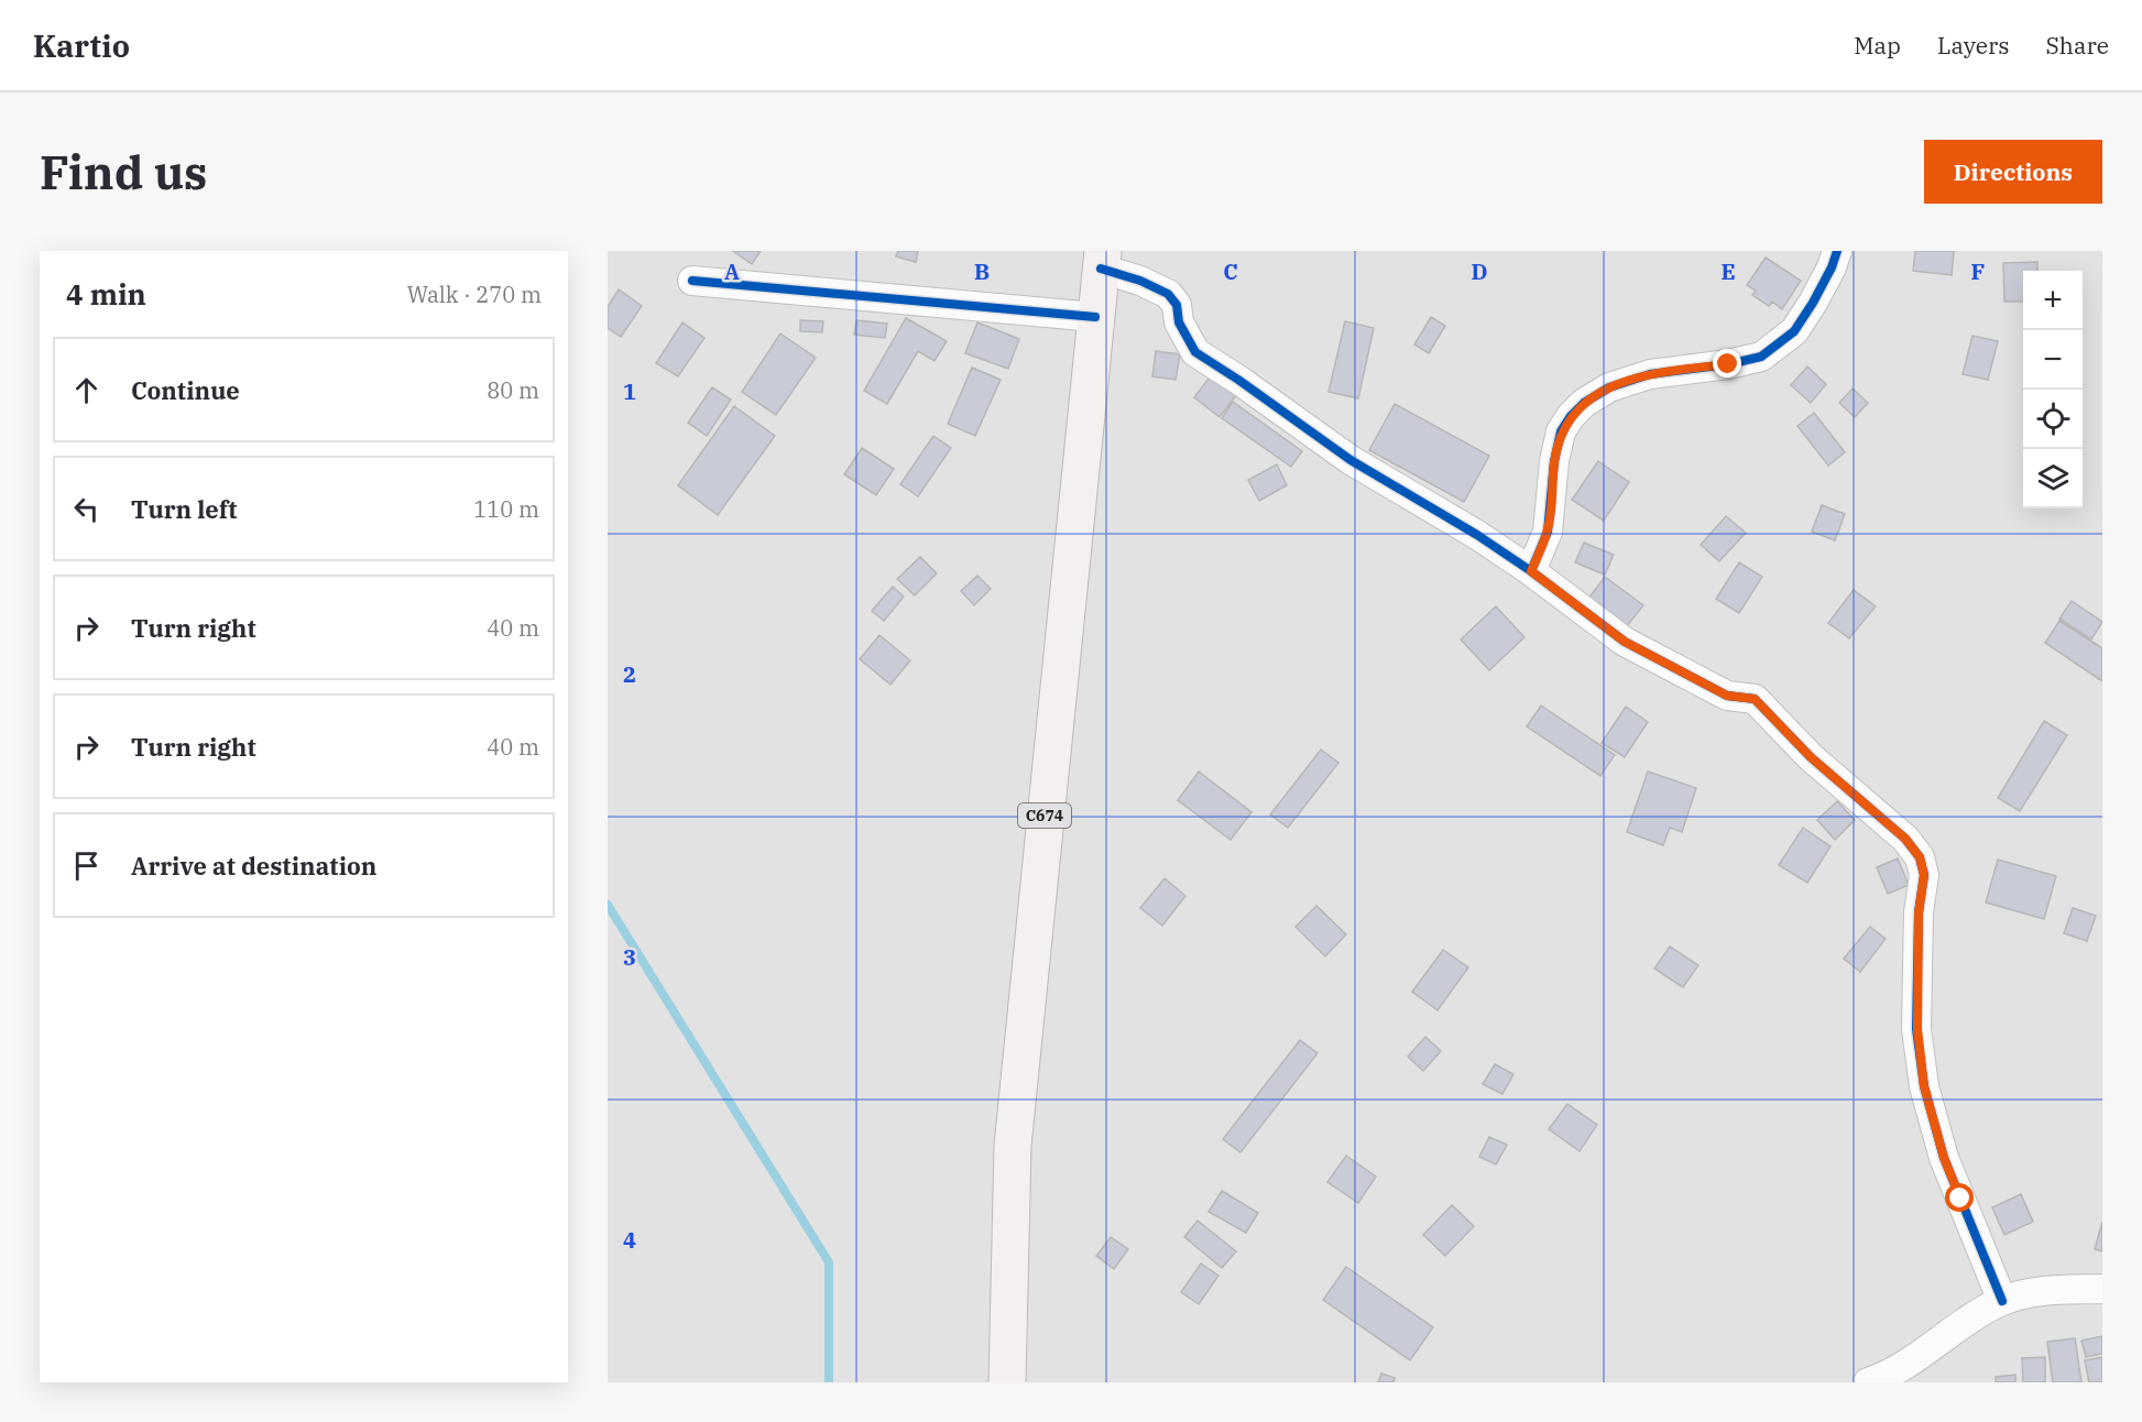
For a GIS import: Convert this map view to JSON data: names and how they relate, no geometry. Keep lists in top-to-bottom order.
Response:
{
  "streets": {
    "main road": ["C674"]
  },
  "page": {
    "header": "Kartio",
    "nav": ["Map", "Layers", "Share"],
    "buttons": "Directions",
    "title": "Find us",
    "heading": ["4 min", "Walk · 270 m"],
    "map_buttons": ["+", "−"],
    "list": [
      ["Continue", "80 m"],
      ["Turn left", "110 m"],
      ["Turn right", "40 m"],
      ["Turn right", "40 m"],
      "Arrive at destination"
    ]
  },
  "grid": {
    "columns": [
      "A",
      "B",
      "C",
      "D",
      "E",
      "F"
    ],
    "rows": [
      "1",
      "2",
      "3",
      "4"
    ]
  }
}
